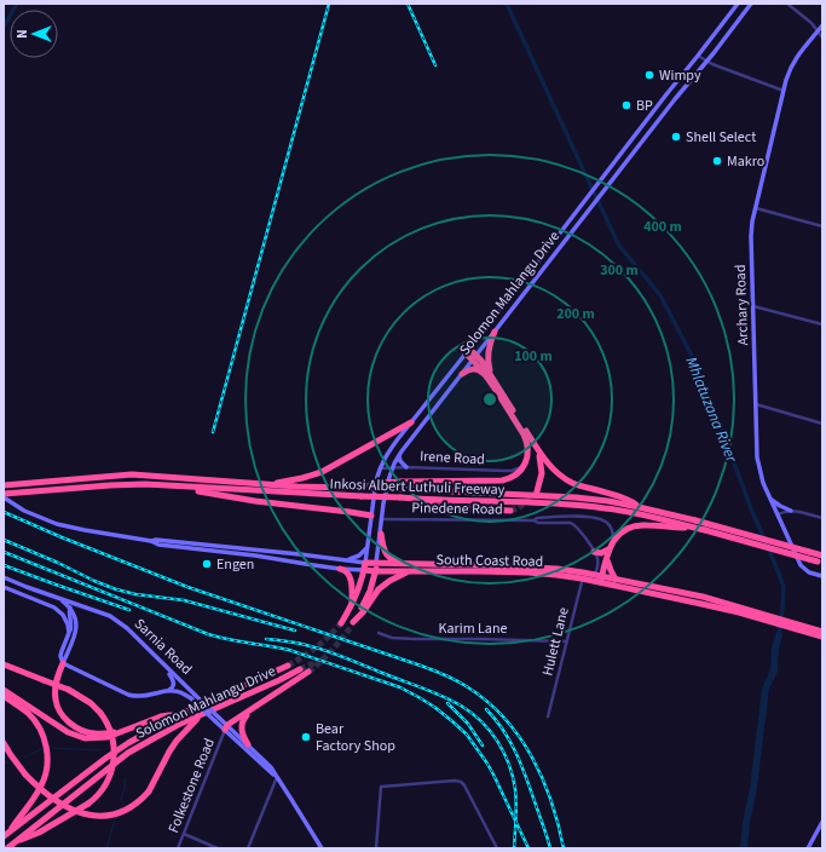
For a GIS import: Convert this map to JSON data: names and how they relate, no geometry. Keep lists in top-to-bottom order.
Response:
{
  "streets": {
    "highway": ["Solomon Mahlangu Drive", "Inkosi Albert Luthuli Freeway", "South Coast Road"],
    "main road": ["Archary Road", "Sarnia Road"],
    "street": [
      "Irene Road",
      "Pinedene Road",
      "Karim Lane",
      "Hulett Lane",
      "Folkestone Road"
    ]
  },
  "crossings": [
    ["Solomon Mahlangu Drive", "Irene Road"],
    ["Solomon Mahlangu Drive", "Pinedene Road"],
    ["Solomon Mahlangu Drive", "South Coast Road"],
    ["Inkosi Albert Luthuli Freeway", "South Coast Road"],
    ["South Coast Road", "Hulett Lane"],
    ["Karim Lane", "Hulett Lane"],
    ["Sarnia Road", "Folkestone Road"]
  ],
  "water": ["Mhlatuzana River"],
  "places": [
    "Wimpy",
    "BP",
    "Shell Select",
    "Makro",
    "Engen",
    "Bear Factory Shop"
  ],
  "north": "left",
  "rings": [
    "400 m",
    "300 m",
    "200 m",
    "100 m"
  ]
}
